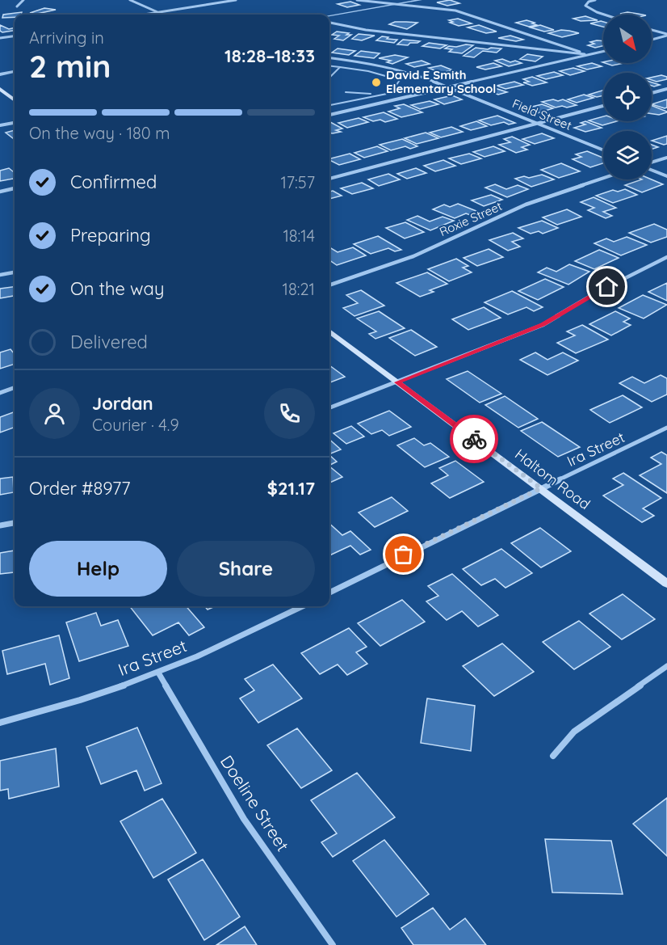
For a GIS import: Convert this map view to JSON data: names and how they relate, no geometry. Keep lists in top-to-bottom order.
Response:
{
  "streets": {
    "main road": ["Haltom Road"],
    "street": [
      "Field Street",
      "Roxie Street",
      "Ira Street",
      "Doeline Street"
    ]
  },
  "crossings": [
    ["Ira Street", "Haltom Road"],
    ["Ira Street", "Doeline Street"]
  ],
  "places": ["David E Smith Elementary School"],
  "north": "bottom right",
  "page": {
    "heading": ["2 min", "Arriving in", "18:28–18:33"],
    "panel": [
      "Jordan",
      "Courier · 4.9",
      "Order #8977",
      "$21.17"
    ],
    "bar": "On the way · 180 m",
    "list": [
      ["Confirmed", "17:57"],
      ["Preparing", "18:14"],
      ["On the way", "18:21"],
      "Delivered"
    ],
    "buttons": ["Help", "Share"]
  }
}
